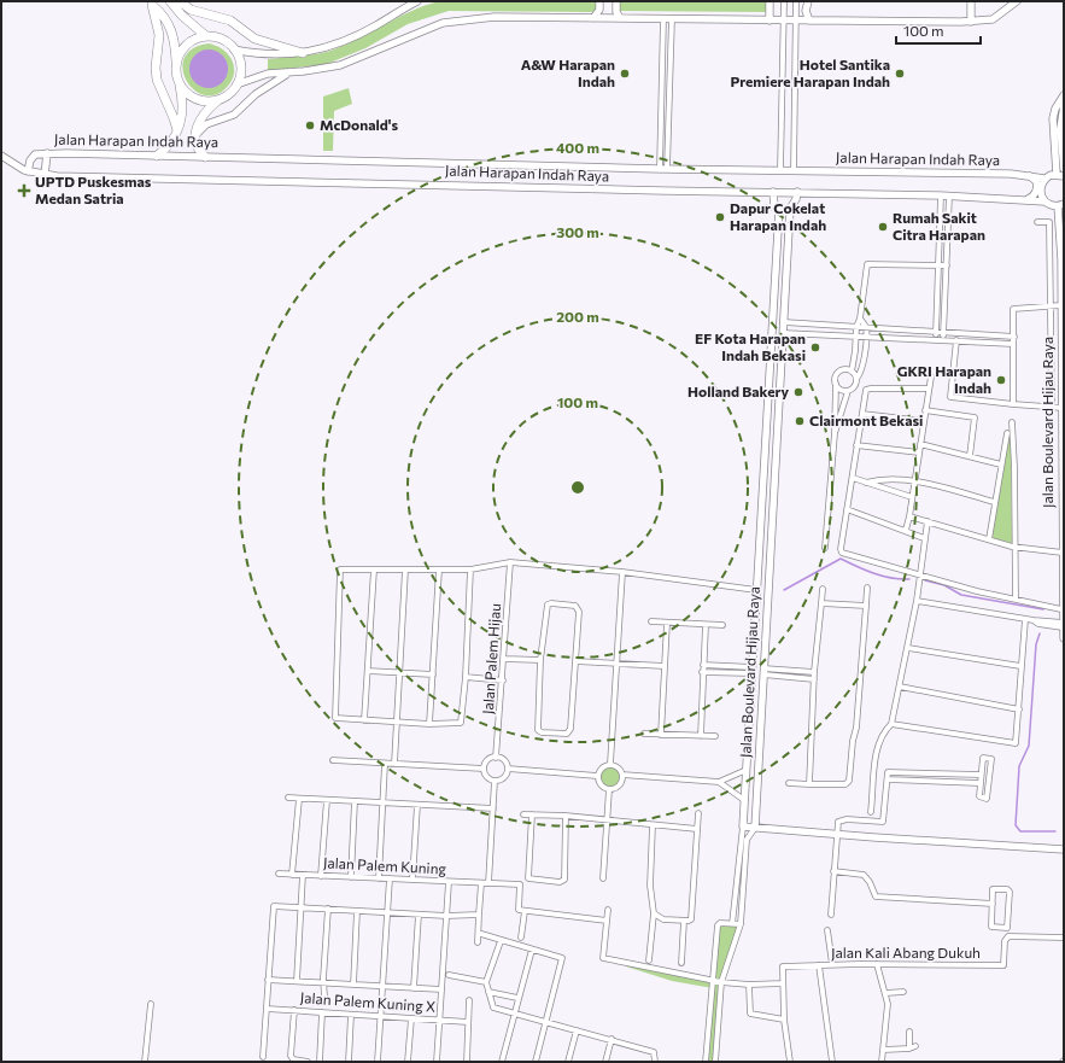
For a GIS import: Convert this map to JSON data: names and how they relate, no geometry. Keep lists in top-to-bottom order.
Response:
{
  "streets": {
    "street": [
      "Jalan Harapan Indah Raya",
      "Jalan Boulevard Hijau Raya",
      "Jalan Palem Hijau",
      "Jalan Palem Kuning",
      "Jalan Kali Abang Dukuh",
      "Jalan Palem Kuning X"
    ]
  },
  "crossings": [
    ["Jalan Harapan Indah Raya", "Jalan Boulevard Hijau Raya"]
  ],
  "places": {
    "other": [
      "A&W Harapan Indah",
      "Hotel Santika Premiere Harapan Indah",
      "McDonald's",
      "Dapur Cokelat Harapan Indah",
      "Rumah Sakit Citra Harapan",
      "EF Kota Harapan Indah Bekasi",
      "GKRI Harapan Indah",
      "Holland Bakery",
      "Clairmont Bekasi"
    ],
    "health": ["UPTD Puskesmas Medan Satria"]
  },
  "scale_bar": "100 m",
  "rings": [
    "400 m",
    "300 m",
    "200 m",
    "100 m"
  ]
}
